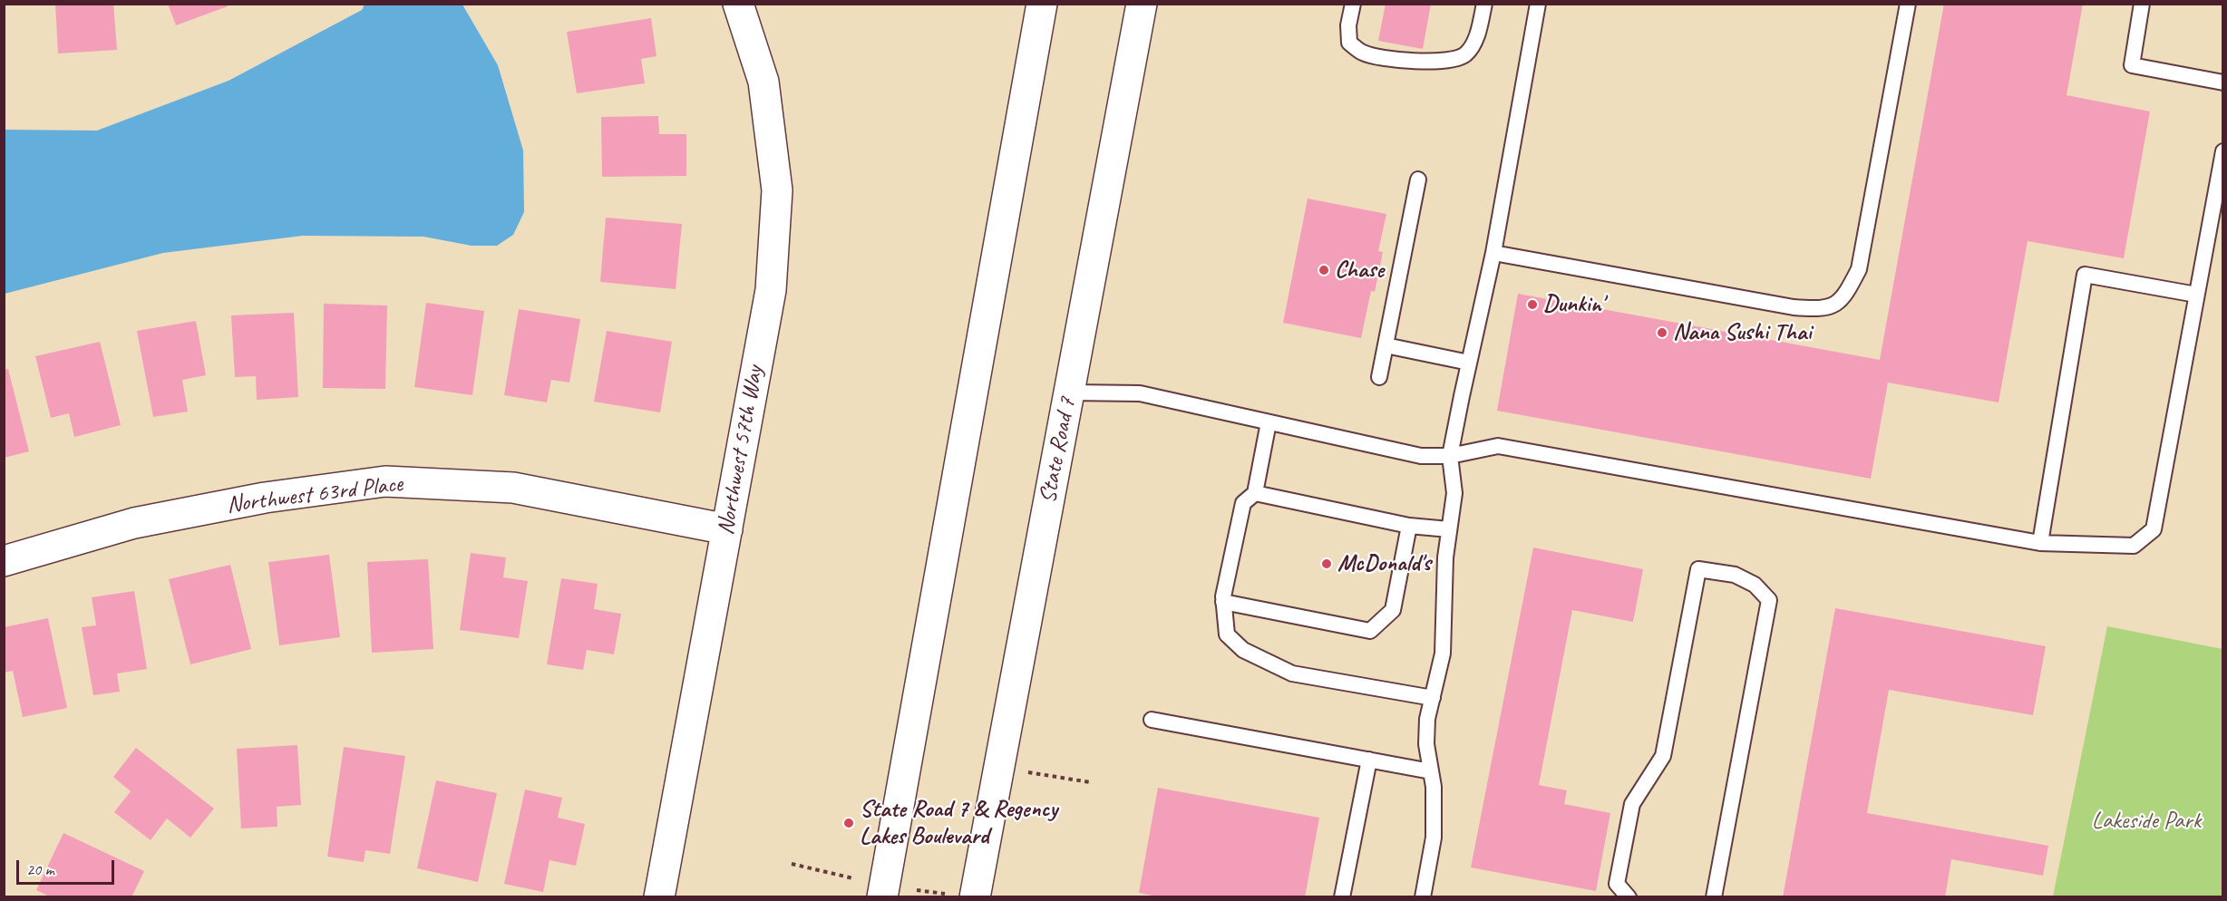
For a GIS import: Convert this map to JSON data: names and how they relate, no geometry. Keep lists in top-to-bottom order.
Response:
{
  "streets": {
    "main road": ["Northwest 57th Way", "State Road 7", "Northwest 63rd Place"]
  },
  "crossings": [
    ["Northwest 57th Way", "Northwest 63rd Place"]
  ],
  "parks": ["Lakeside Park"],
  "places": [
    "Chase",
    "Dunkin'",
    "Nana Sushi Thai",
    "McDonald's",
    "State Road 7 & Regency Lakes Boulevard"
  ],
  "scale_bar": "20 m"
}
